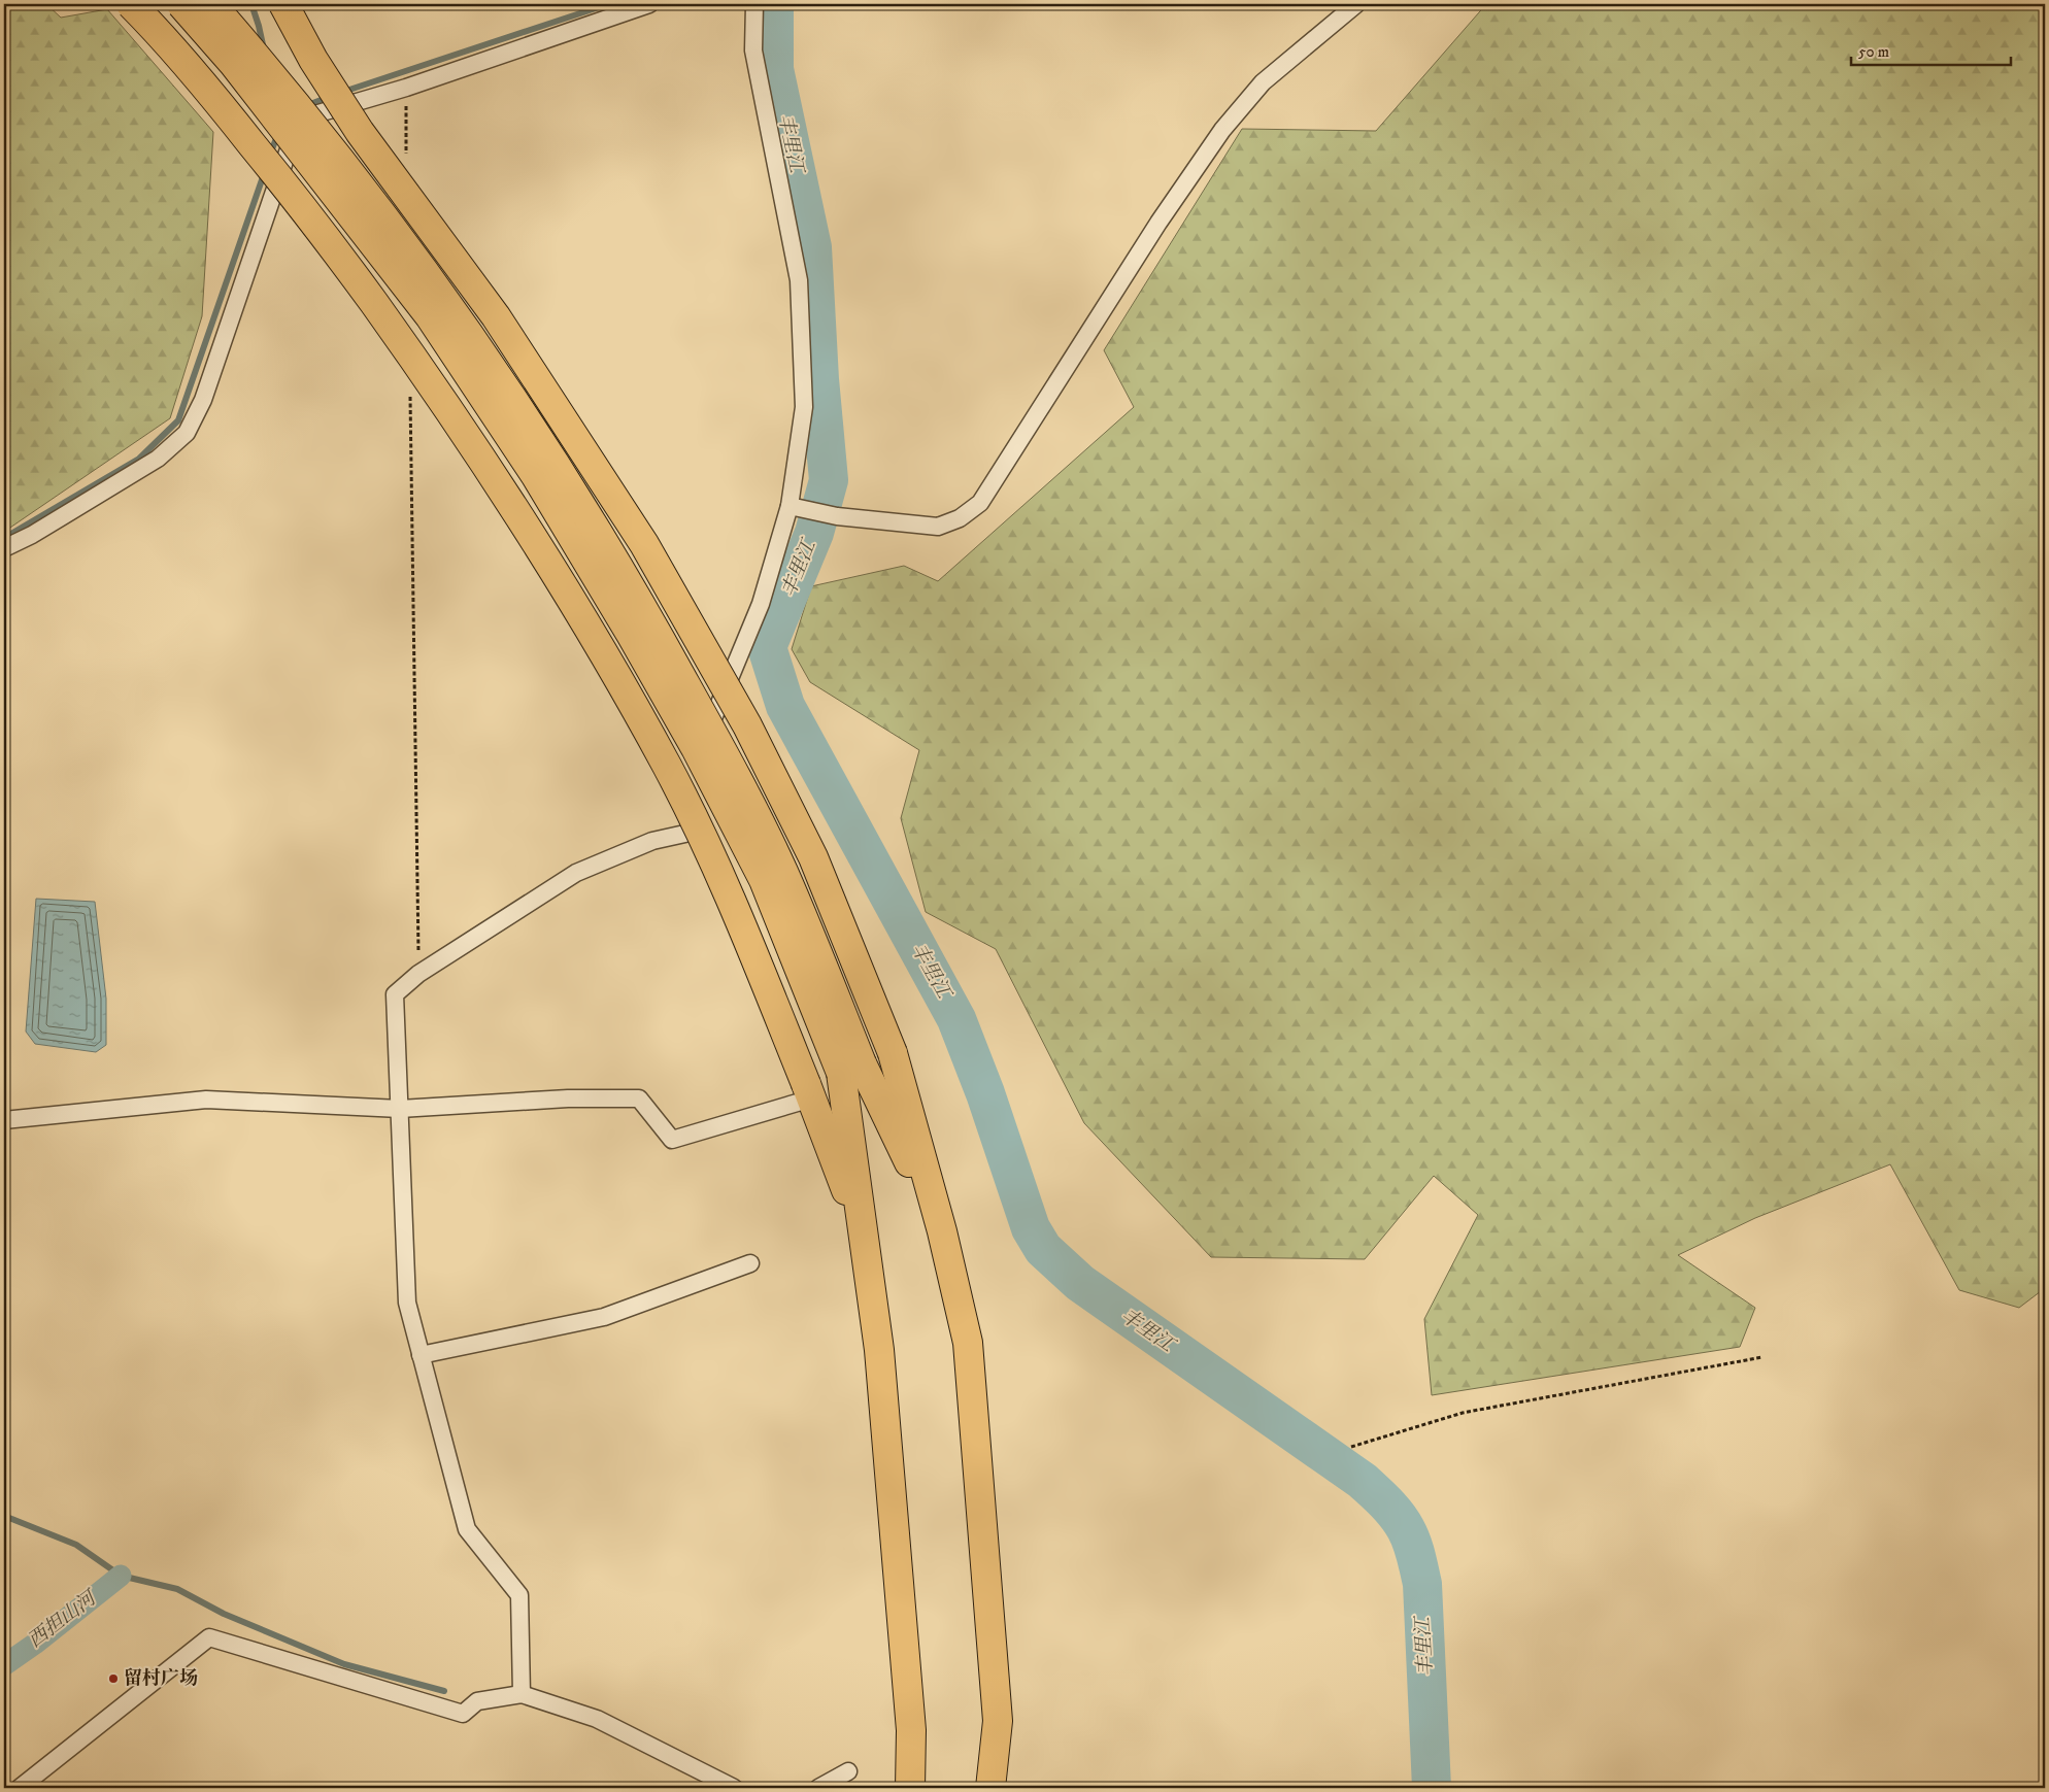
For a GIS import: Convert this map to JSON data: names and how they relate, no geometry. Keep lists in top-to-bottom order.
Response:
{
  "water": ["丰里江", "西担山河"],
  "places": ["留村广场"],
  "scale_bar": "50 m"
}
